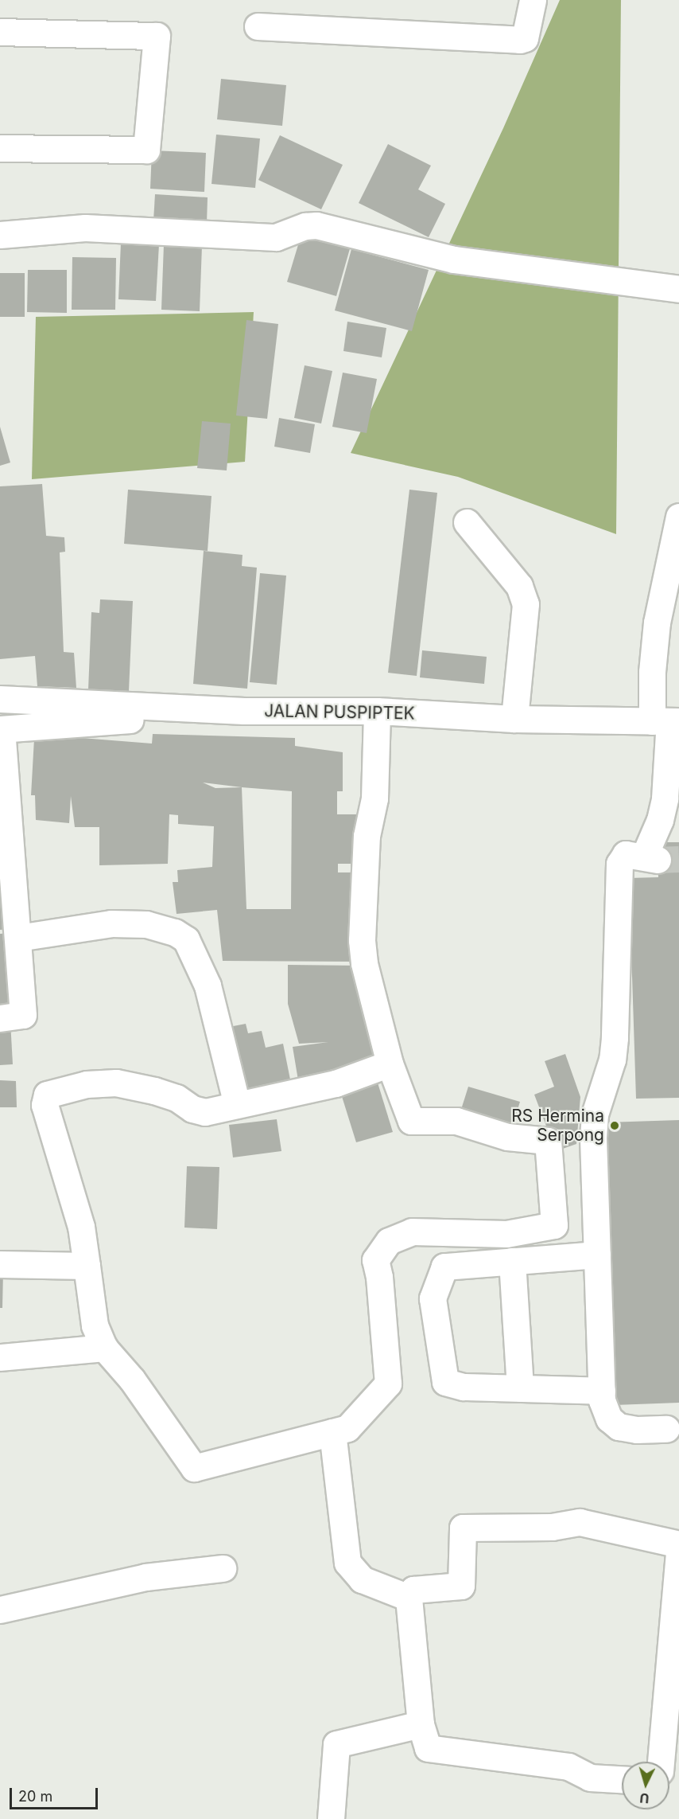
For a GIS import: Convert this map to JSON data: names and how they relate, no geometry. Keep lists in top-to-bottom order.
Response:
{
  "streets": {
    "street": ["JALAN PUSPIPTEK"]
  },
  "places": ["RS Hermina Serpong"],
  "scale_bar": "20 m",
  "north": "bottom"
}
